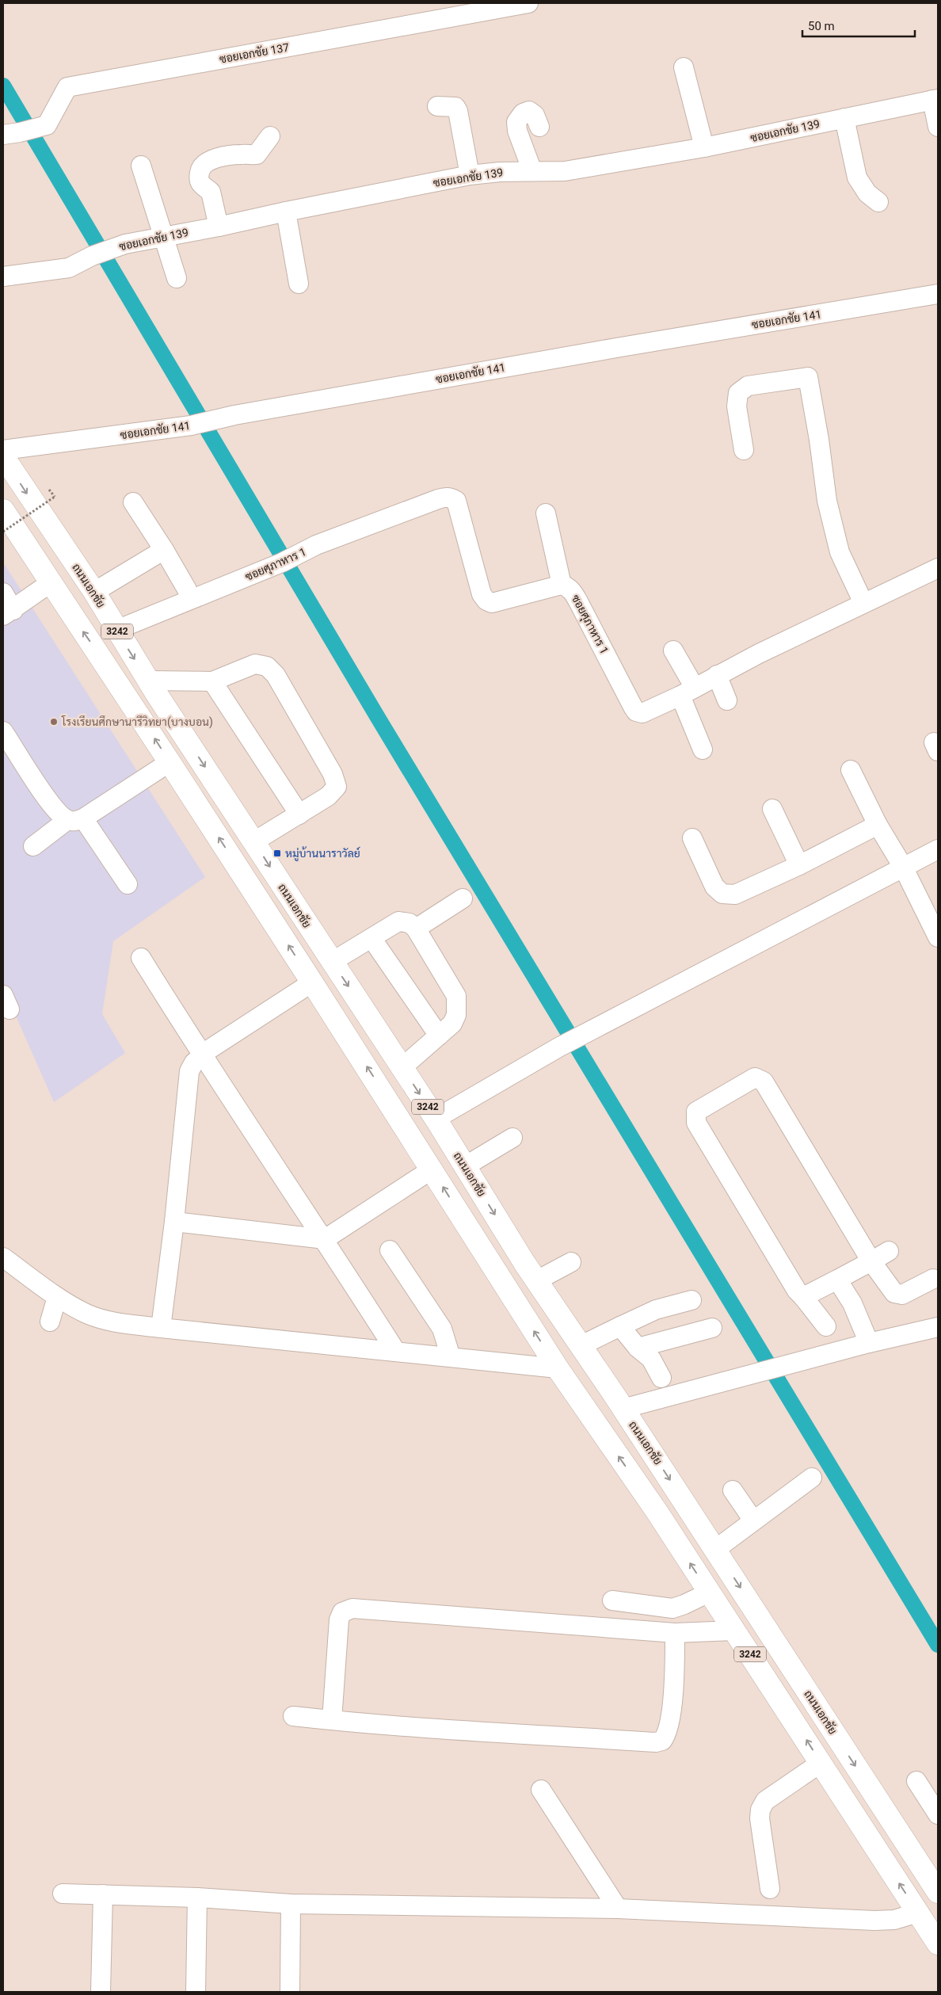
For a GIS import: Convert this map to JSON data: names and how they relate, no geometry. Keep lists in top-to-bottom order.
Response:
{
  "streets": {
    "main road": ["ถนนเอกชัย", "3242"],
    "street": [
      "ซอยเอกชัย 137",
      "ซอยเอกชัย 139",
      "ซอยเอกชัย 141",
      "ซอยศุภาหาร 1"
    ]
  },
  "crossings": [
    ["ซอยศุภาหาร 1", "ถนนเอกชัย"]
  ],
  "places": {
    "other": ["โรงเรียนศึกษานารีวิทยา(บางบอน)"],
    "transit": ["หมู่บ้านนาราวัลย์"]
  },
  "scale_bar": "50 m"
}
